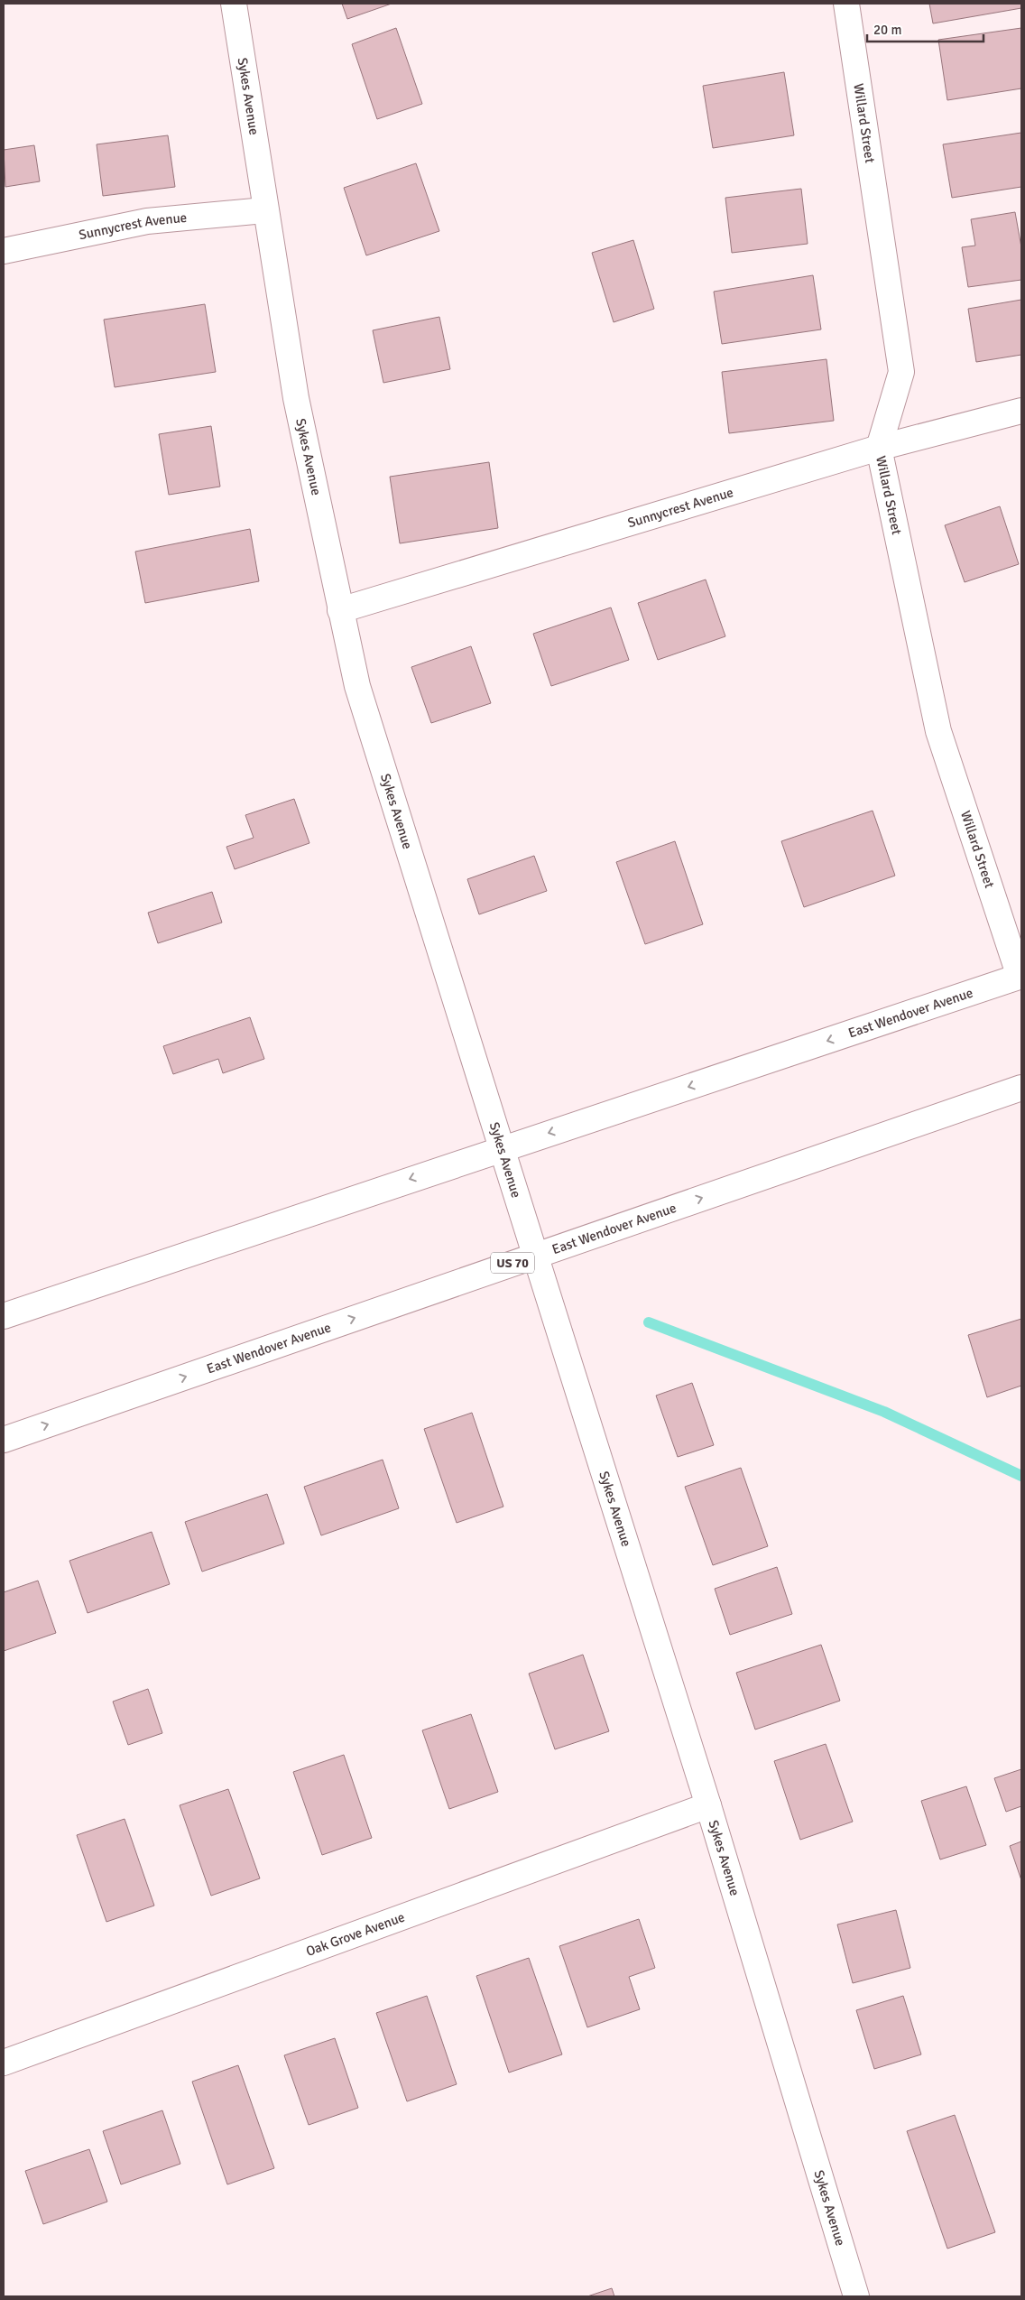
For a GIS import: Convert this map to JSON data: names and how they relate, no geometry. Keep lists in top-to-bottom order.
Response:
{
  "streets": {
    "main road": [
      "Sykes Avenue",
      "Willard Street",
      "Sunnycrest Avenue",
      "East Wendover Avenue",
      "US 70",
      "Oak Grove Avenue"
    ]
  },
  "crossings": [
    ["Sykes Avenue", "Sunnycrest Avenue"],
    ["Sykes Avenue", "East Wendover Avenue"],
    ["Sykes Avenue", "Oak Grove Avenue"],
    ["Willard Street", "Sunnycrest Avenue"],
    ["Willard Street", "East Wendover Avenue"]
  ],
  "scale_bar": "20 m"
}
